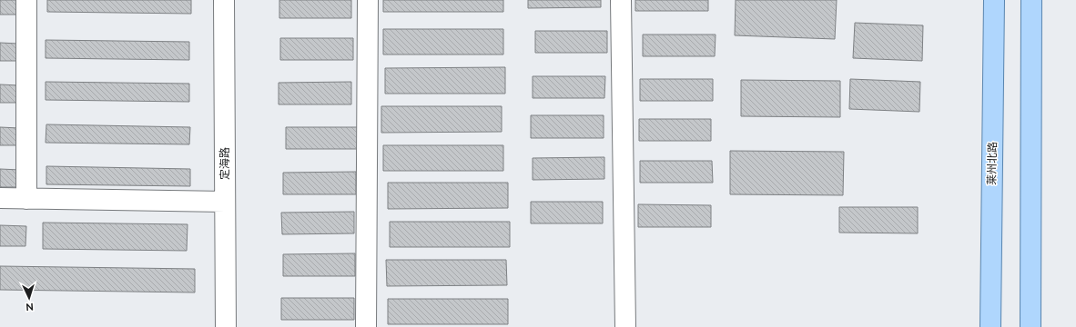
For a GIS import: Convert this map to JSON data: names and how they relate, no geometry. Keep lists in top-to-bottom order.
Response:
{
  "streets": {
    "main road": ["莱州北路"],
    "street": ["定海路"]
  },
  "north": "bottom"
}
